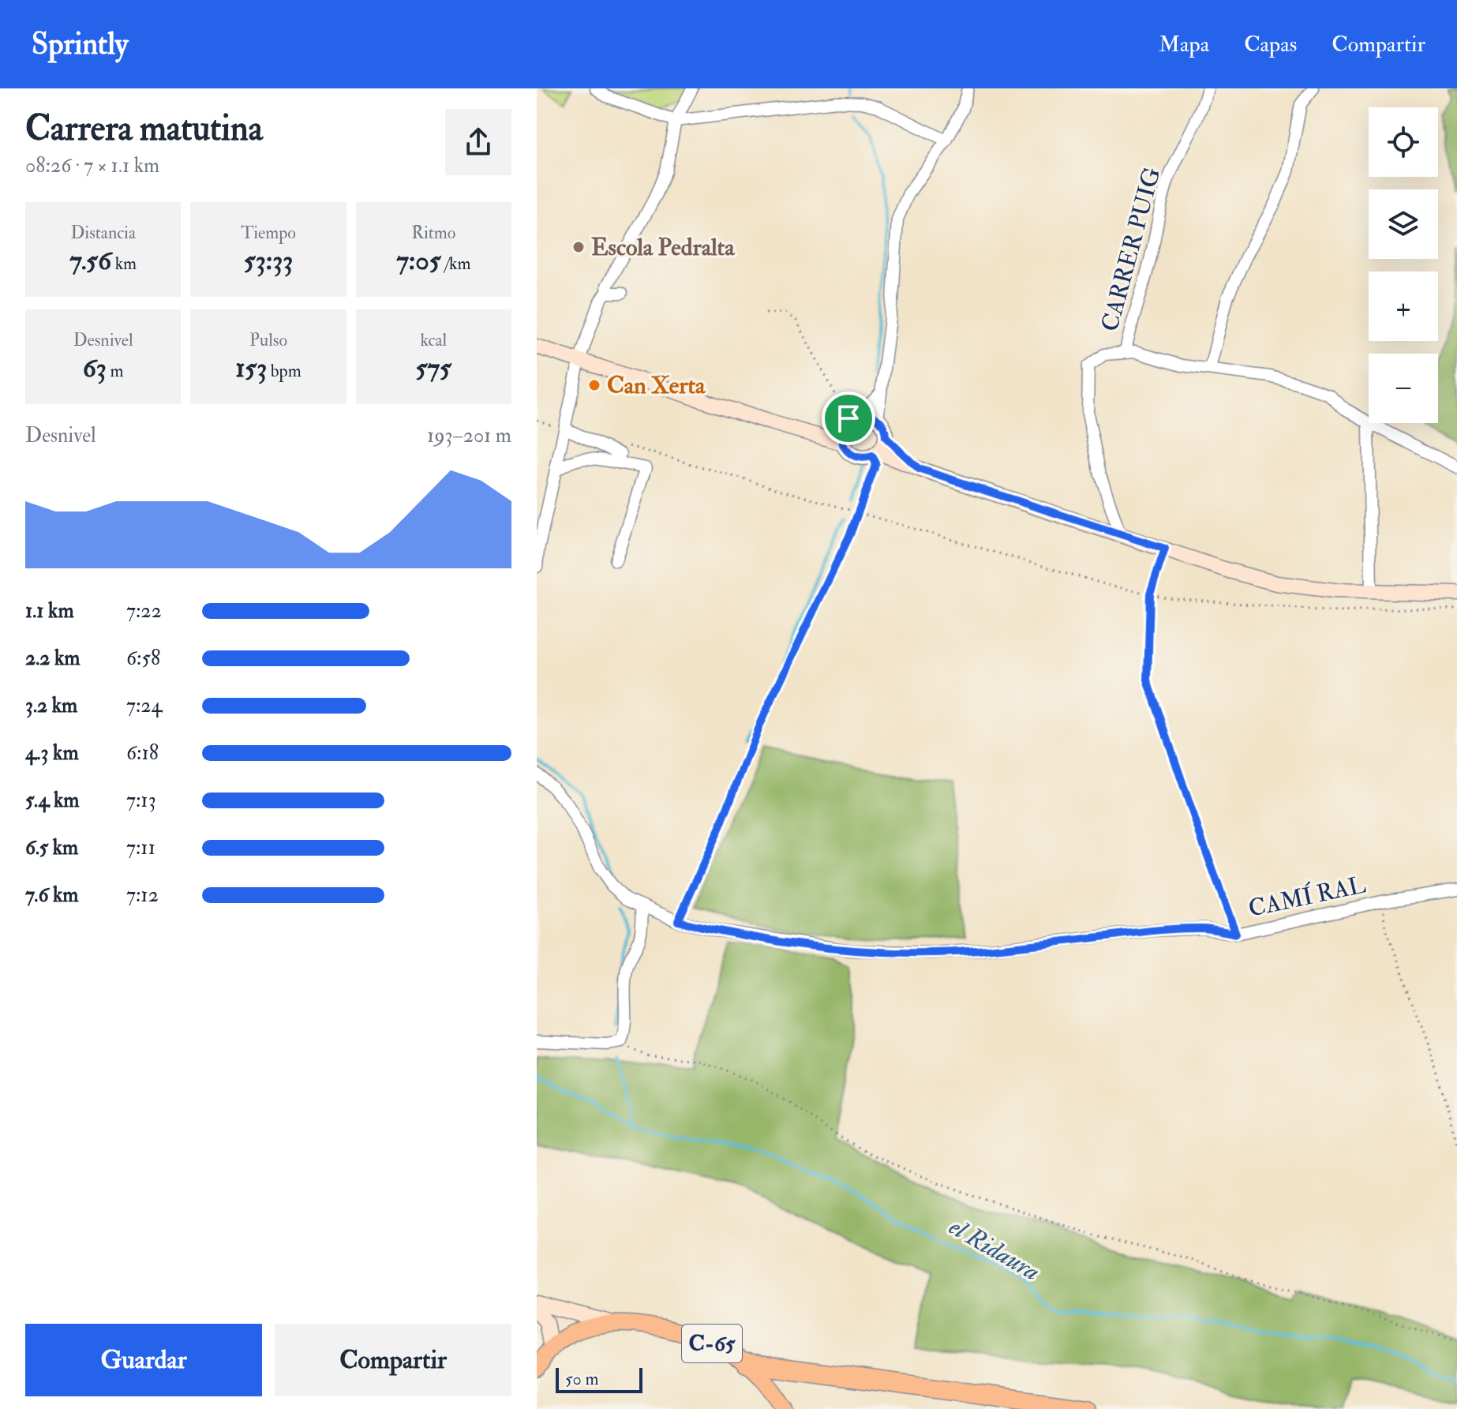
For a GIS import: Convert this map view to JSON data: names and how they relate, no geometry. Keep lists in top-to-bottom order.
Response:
{
  "streets": {
    "main road": ["C-65"],
    "street": ["CARRER PUIG", "CAMÍ RAL"]
  },
  "water": ["el Ridaura"],
  "places": ["Escola Pedralta", "Can Xerta"],
  "scale_bar": "50 m",
  "page": {
    "header": "Sprintly",
    "nav": ["Mapa", "Capas", "Compartir"],
    "heading": ["Carrera matutina", "08:26 · 7 × 1.1 km"],
    "map_buttons": ["+", "−"],
    "stats": [
      ["Distancia", "7.56 km"],
      ["Tiempo", "53:33"],
      ["Ritmo", "7:05 /km"],
      ["Desnivel", "63 m"],
      ["Pulso", "153 bpm"],
      ["kcal", "575"]
    ],
    "chart": ["Desnivel", "193–201 m"],
    "list": [
      {
        "name": "1.1 km",
        "note": "7:22"
      },
      {
        "name": "2.2 km",
        "note": "6:58"
      },
      {
        "name": "3.2 km",
        "note": "7:24"
      },
      {
        "name": "4.3 km",
        "note": "6:18"
      },
      {
        "name": "5.4 km",
        "note": "7:13"
      },
      {
        "name": "6.5 km",
        "note": "7:11"
      },
      {
        "name": "7.6 km",
        "note": "7:12"
      }
    ],
    "buttons": ["Guardar", "Compartir"],
    "scale": "50 m"
  }
}
